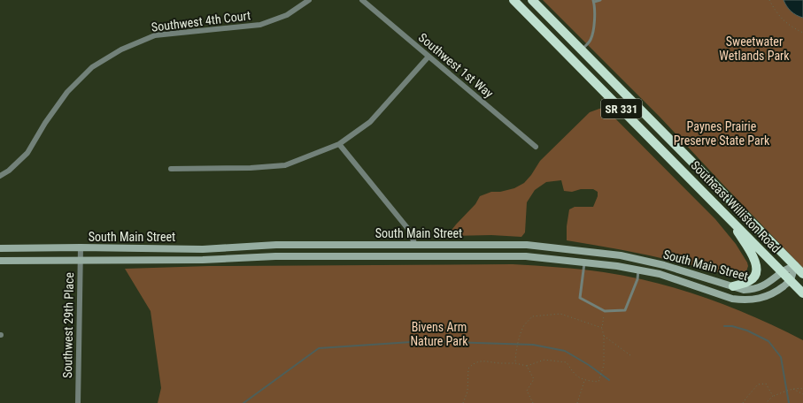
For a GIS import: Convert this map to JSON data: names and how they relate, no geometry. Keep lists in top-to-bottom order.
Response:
{
  "streets": {
    "highway": ["SR 331", "Southeast Williston Road"],
    "main road": ["South Main Street"],
    "street": ["Southwest 4th Court", "Southwest 1st Way", "Southwest 29th Place"]
  },
  "crossings": [
    ["SR 331", "Southeast Williston Road"],
    ["SR 331", "South Main Street"],
    ["Southeast Williston Road", "South Main Street"],
    ["South Main Street", "Southwest 29th Place"]
  ],
  "parks": ["Sweetwater Wetlands Park", "Paynes Prairie Preserve State Park", "Bivens Arm Nature Park"]
}
